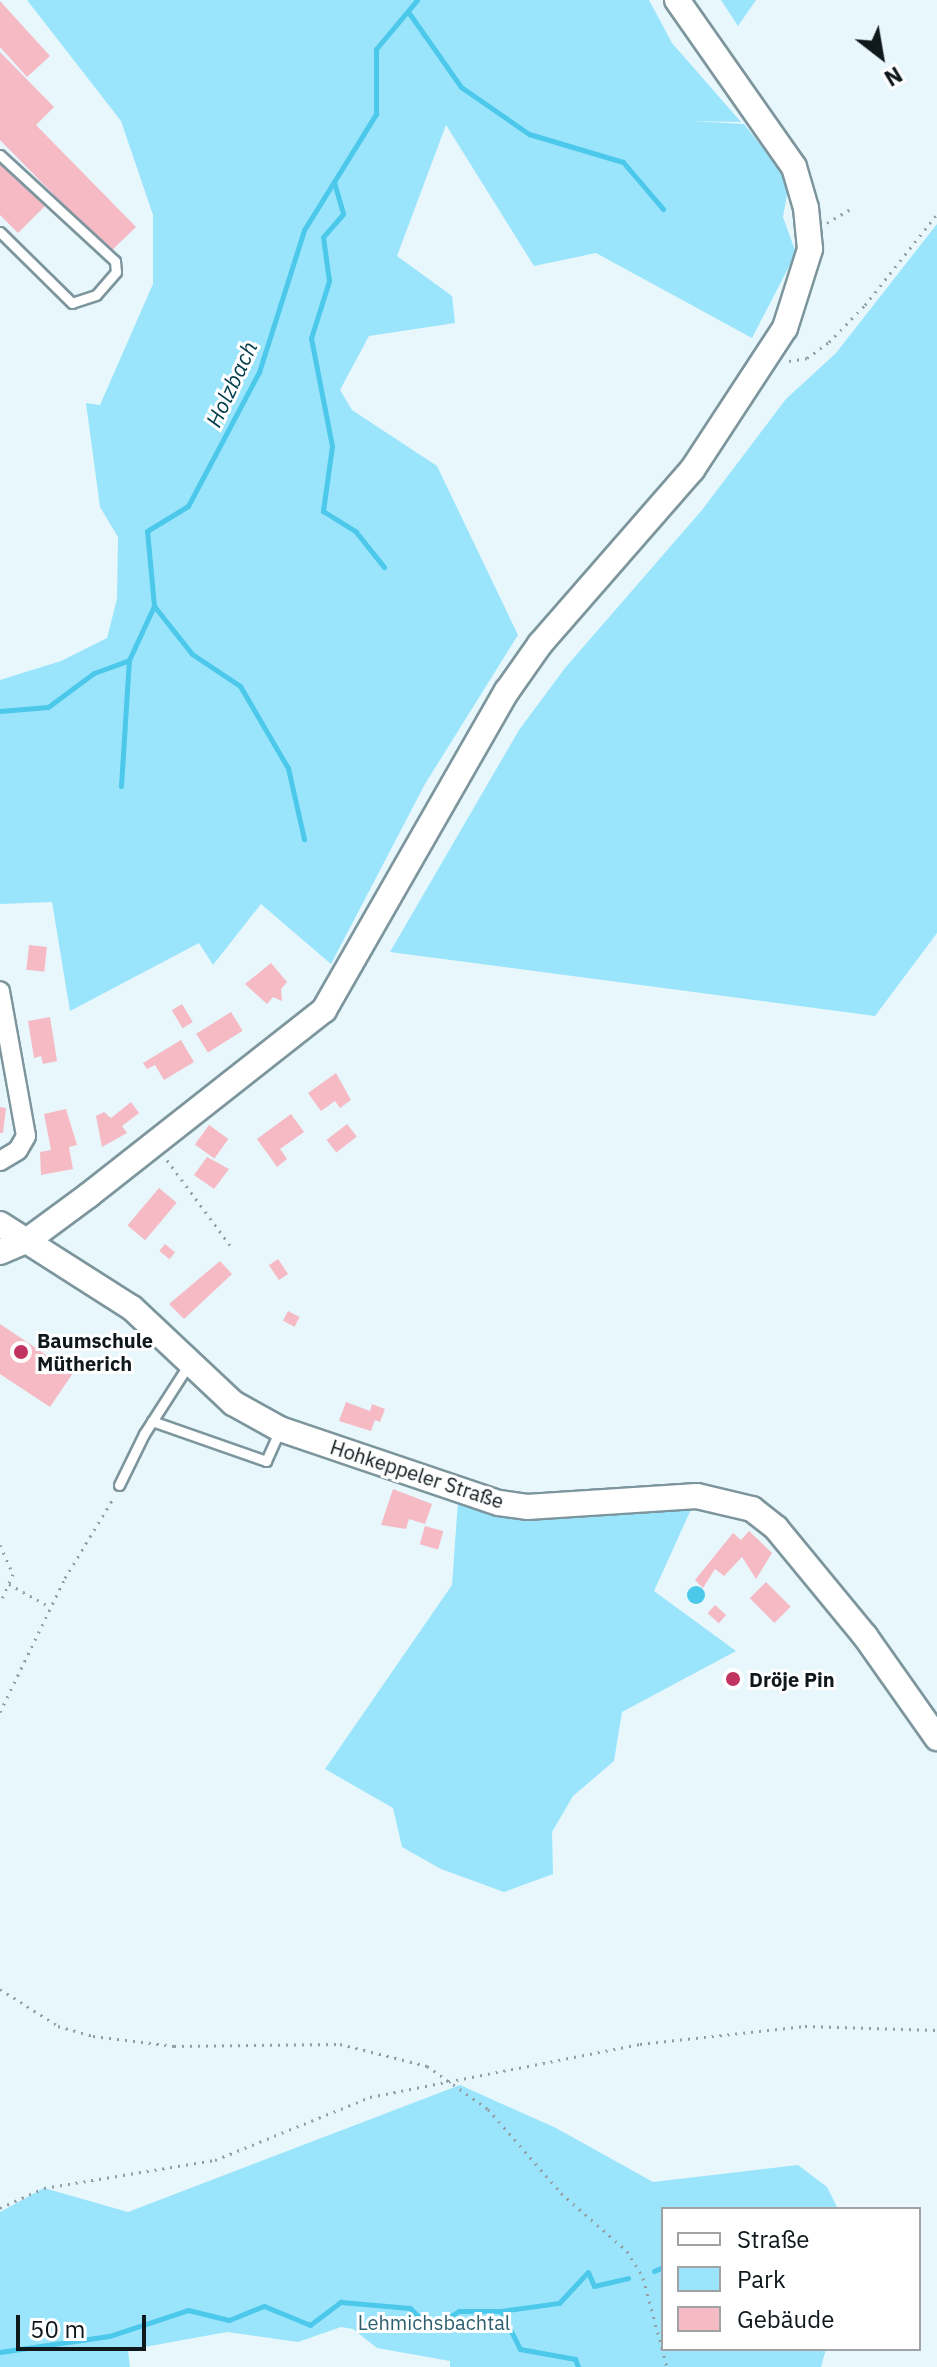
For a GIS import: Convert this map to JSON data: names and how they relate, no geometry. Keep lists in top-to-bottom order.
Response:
{
  "streets": {
    "street": ["Hohkeppeler Straße"]
  },
  "water": ["Holzbach"],
  "parks": ["Lehmichsbachtal"],
  "places": ["Baumschule Mütherich", "Dröje Pin"],
  "legend": ["Straße", "Park", "Gebäude"],
  "scale_bar": "50 m",
  "north": "bottom right"
}
